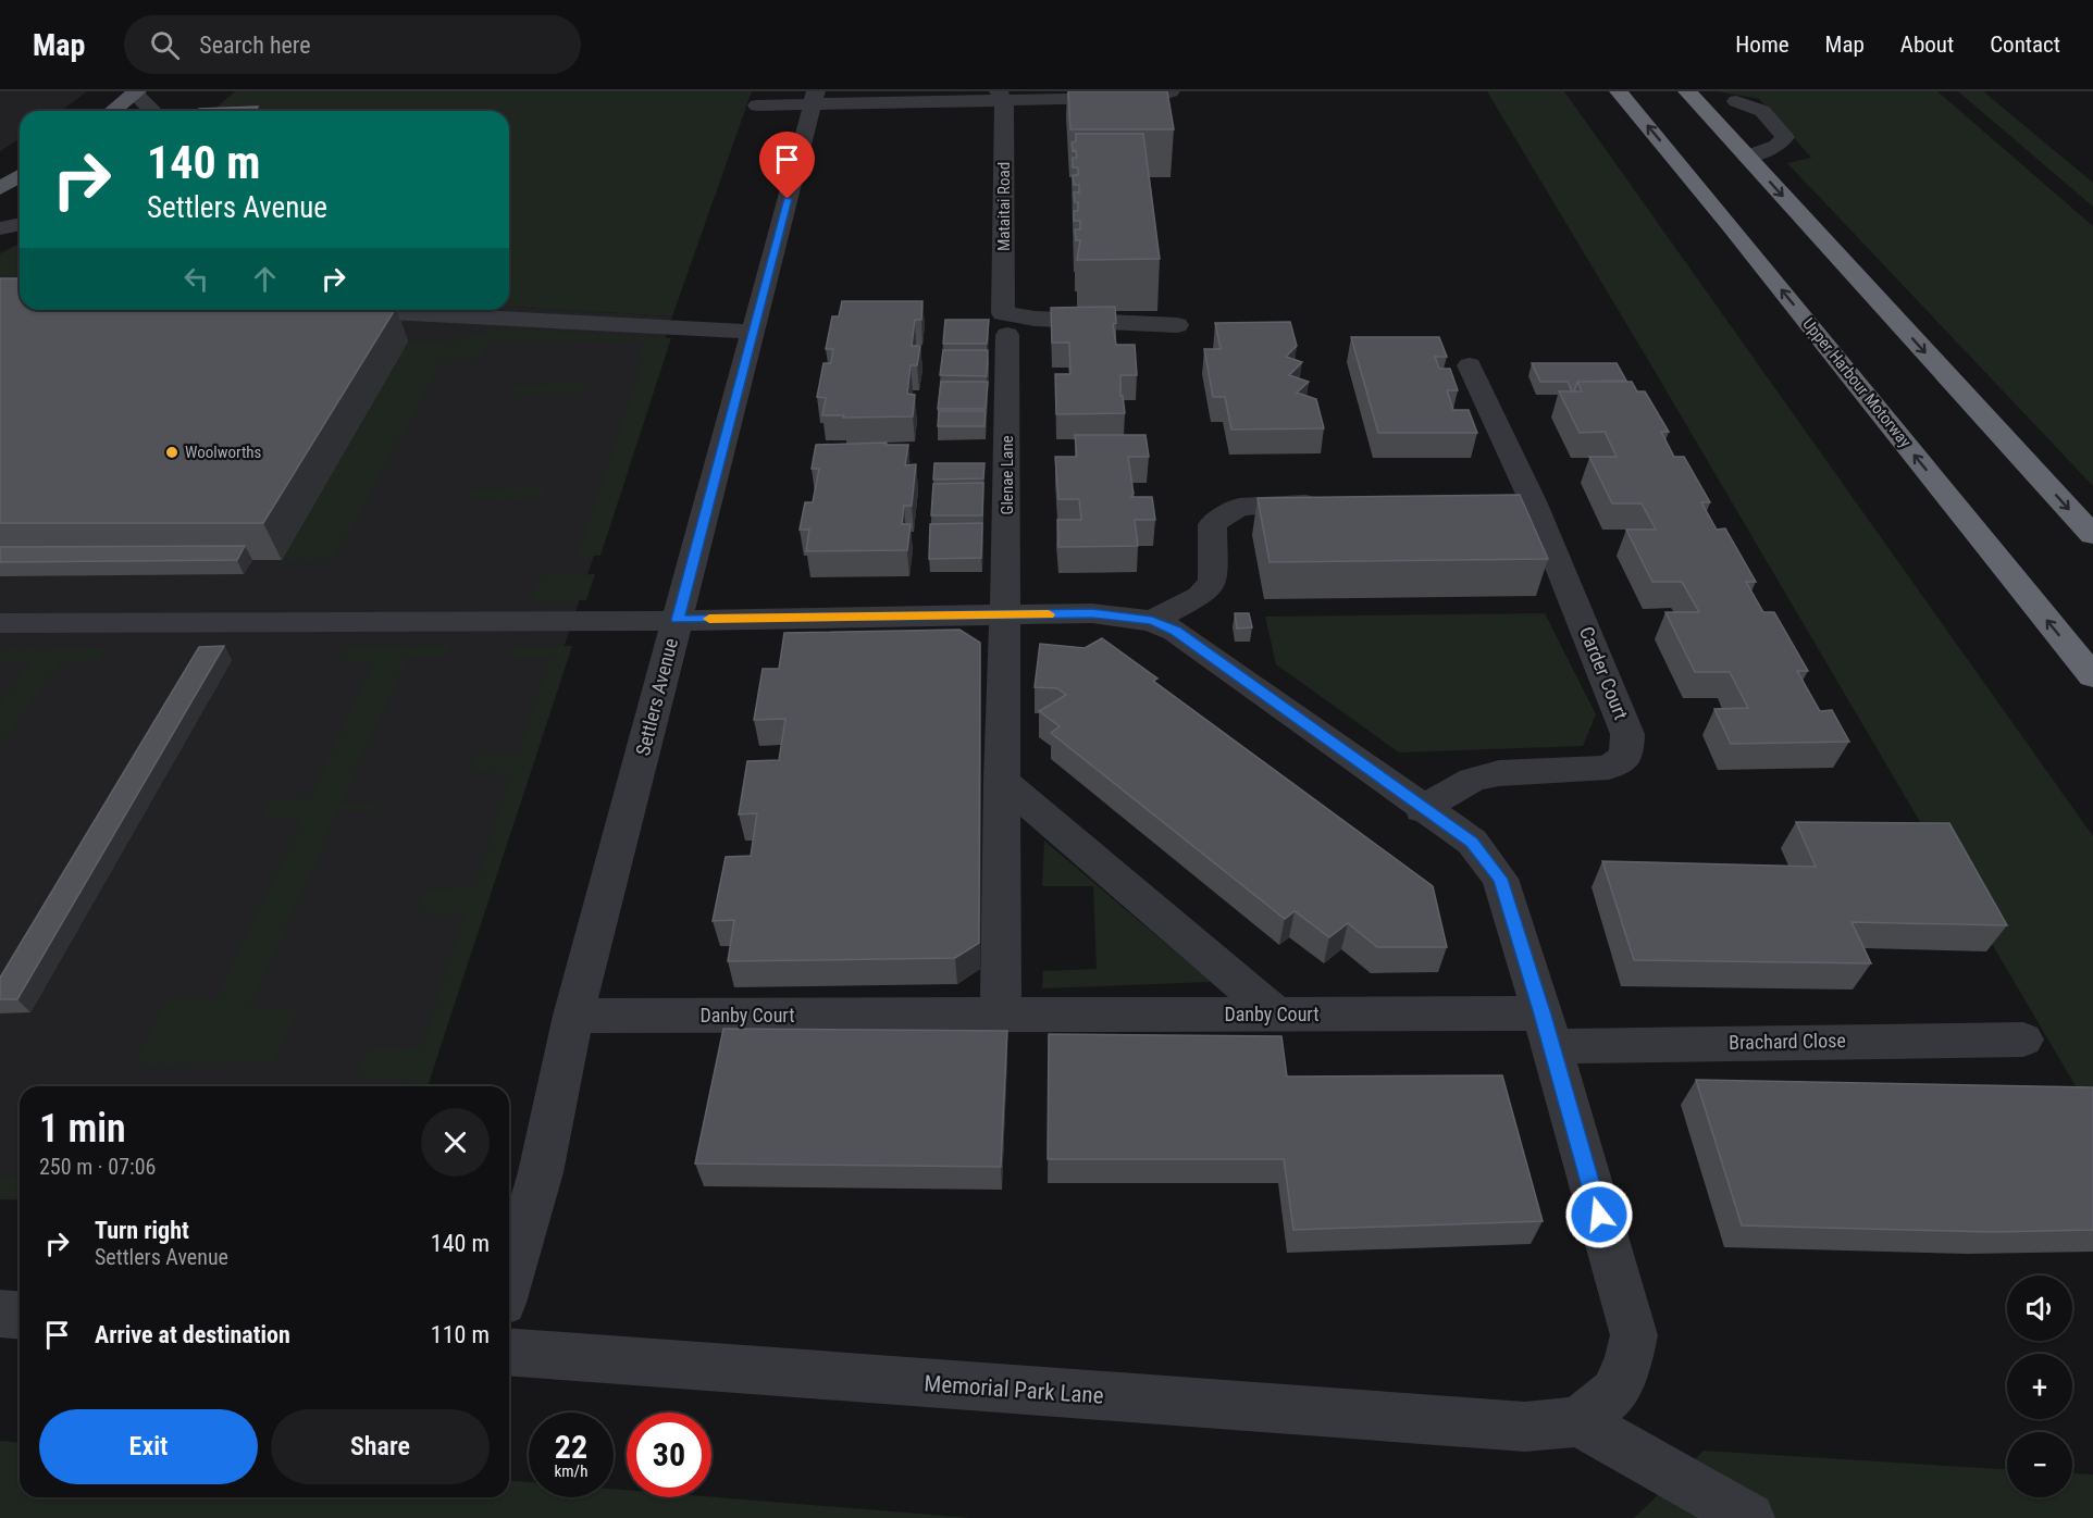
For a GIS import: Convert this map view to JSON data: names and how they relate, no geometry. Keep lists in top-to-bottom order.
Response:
{
  "streets": {
    "highway": ["Upper Harbour Motorway"],
    "street": [
      "Mataitai Road",
      "Glenae Lane",
      "Carder Court",
      "Settlers Avenue",
      "Danby Court",
      "Brachard Close",
      "Memorial Park Lane"
    ]
  },
  "crossings": [
    ["Mataitai Road", "Glenae Lane"],
    ["Settlers Avenue", "Danby Court"],
    ["Danby Court", "Brachard Close"]
  ],
  "places": ["Woolworths"],
  "page": {
    "header": "Map",
    "search": "Search here",
    "nav": [
      "Home",
      "Map",
      "About",
      "Contact"
    ],
    "turn": ["140 m", "Settlers Avenue"],
    "heading": ["1 min", "250 m · 07:06"],
    "list": [
      {
        "name": "Turn right",
        "note": "Settlers Avenue",
        "value": "140 m"
      },
      {
        "name": "Arrive at destination",
        "value": "110 m"
      }
    ],
    "map_buttons": ["+", "−"],
    "buttons": ["Exit", "Share"],
    "speed": "22 km/h",
    "limit": "30"
  }
}
